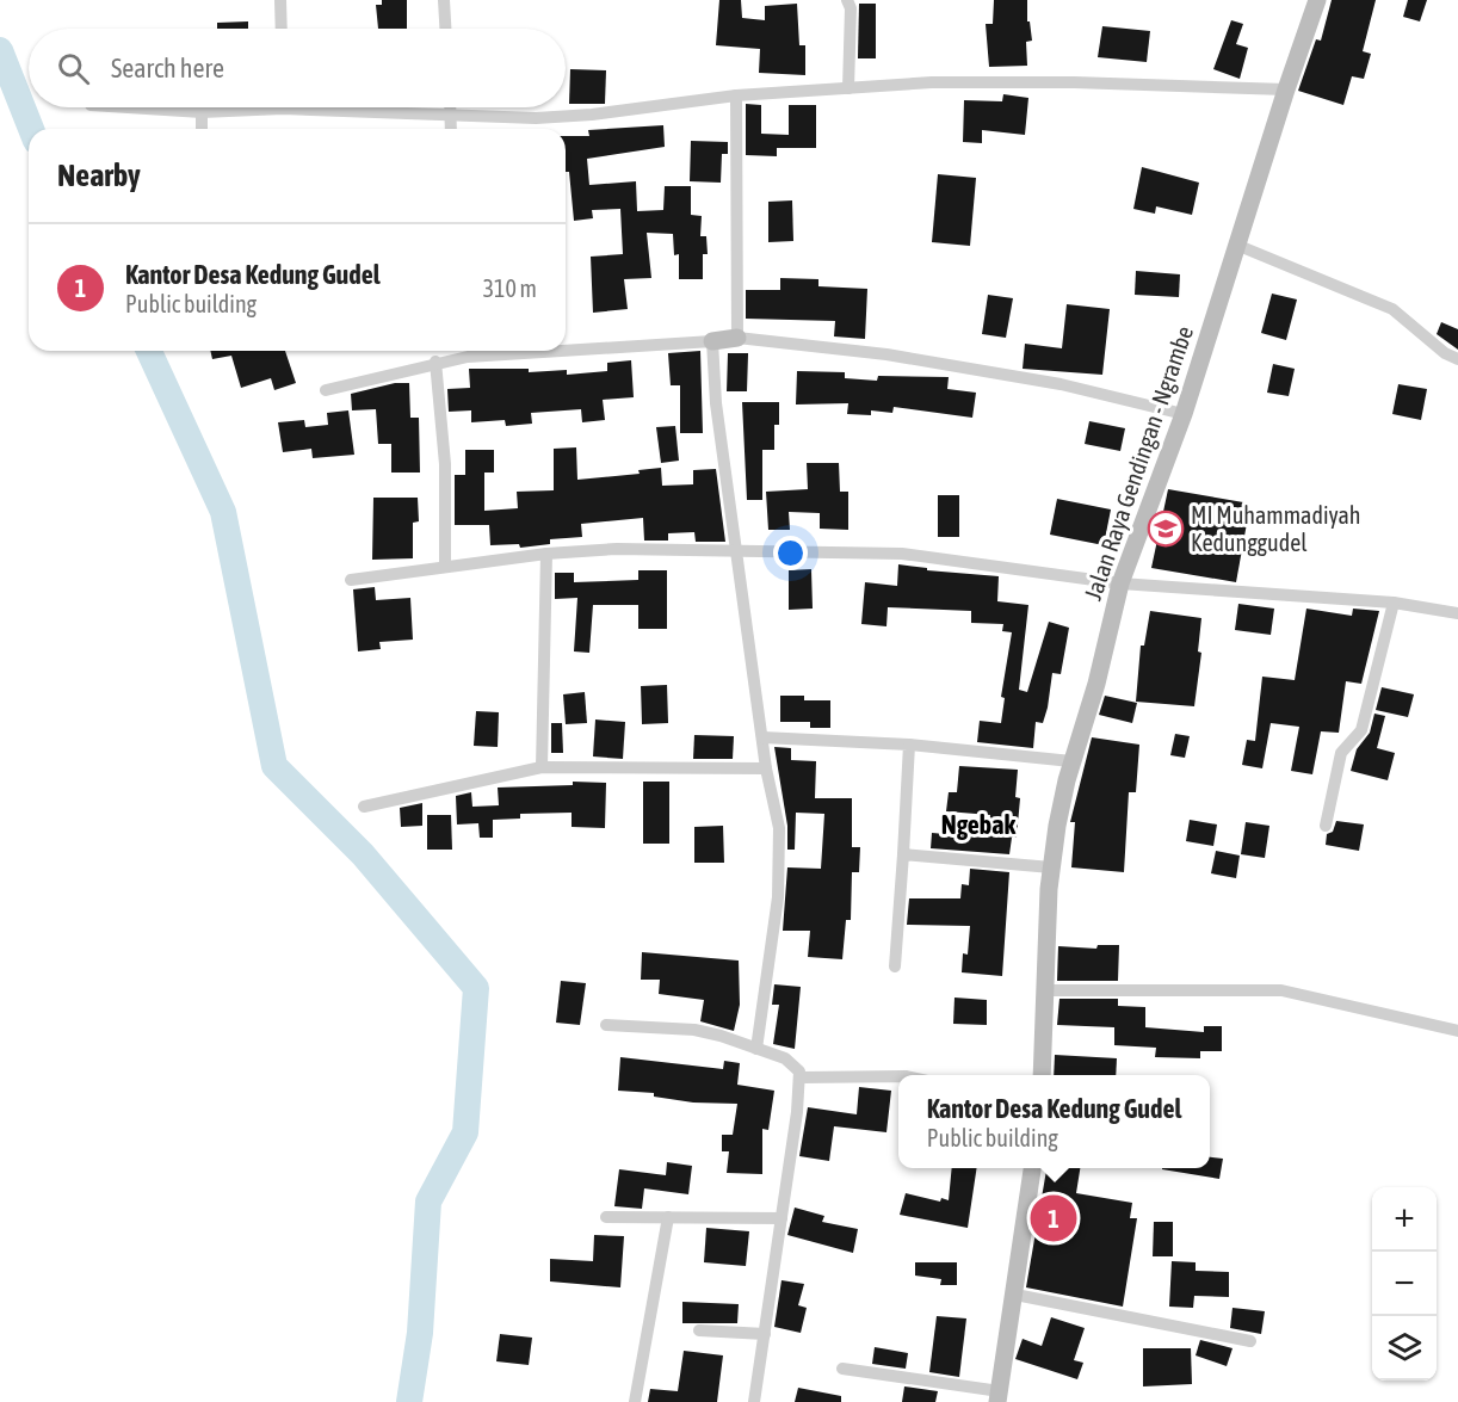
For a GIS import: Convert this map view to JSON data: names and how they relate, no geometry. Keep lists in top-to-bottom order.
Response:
{
  "streets": {
    "main road": ["Jalan Raya Gendingan - Ngrambe"]
  },
  "districts": ["Ngebak"],
  "places": {
    "school or university": ["MI Muhammadiyah Kedunggudel"]
  },
  "page": {
    "search": "Search here",
    "heading": "Nearby",
    "list": [
      {
        "mark": "1",
        "name": "Kantor Desa Kedung Gudel",
        "note": "Public building",
        "value": "310 m"
      }
    ],
    "popup": ["Kantor Desa Kedung Gudel", "Public building"],
    "map_buttons": ["+", "−"],
    "pins": "1"
  }
}
